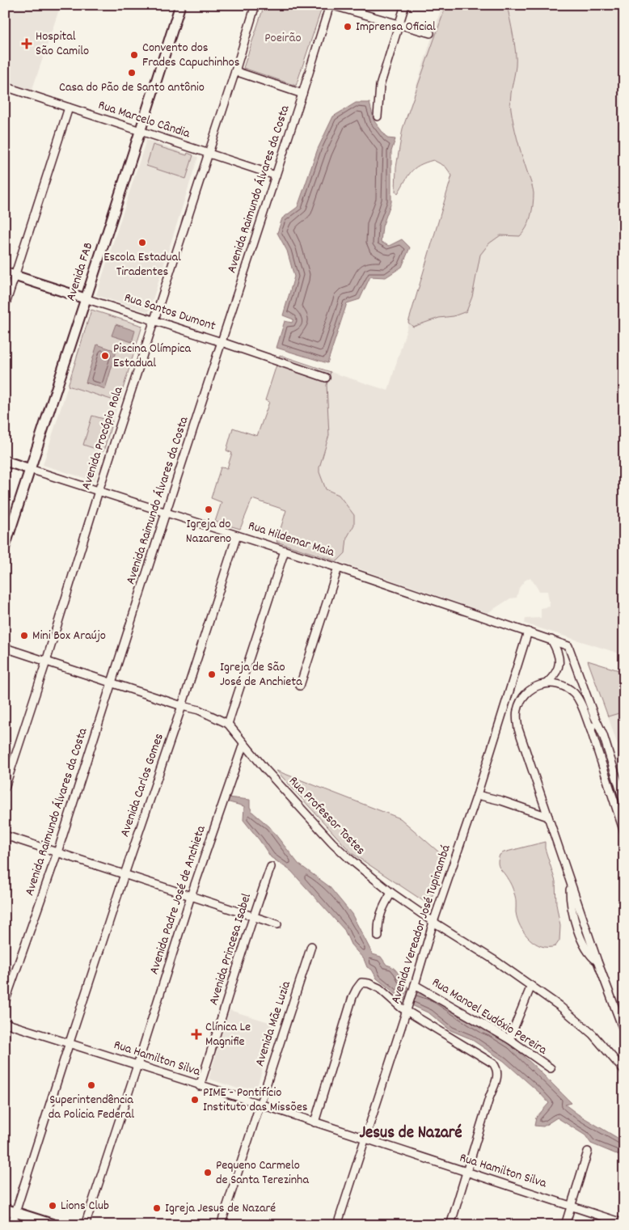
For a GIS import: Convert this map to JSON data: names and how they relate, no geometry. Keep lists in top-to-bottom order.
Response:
{
  "streets": {
    "main road": ["Avenida FAB", "Rua Santos Dumont", "Rua Hildemar Maia"],
    "street": [
      "Rua Marcelo Cândia",
      "Avenida Raimundo Álvares da Costa",
      "Avenida Procópio Rola",
      "Avenida Carlos Gomes",
      "Rua Professor Tostes",
      "Avenida Padre José de Anchieta",
      "Avenida Vereador José Tupinambá",
      "Avenida Princesa Isabel",
      "Rua Manoel Eudóxio Pereira",
      "Avenida Mãe Luzia",
      "Rua Hamilton Silva"
    ]
  },
  "crossings": [
    ["Rua Marcelo Cândia", "Avenida Raimundo Álvares da Costa"],
    ["Rua Marcelo Cândia", "Avenida FAB"],
    ["Rua Marcelo Cândia", "Avenida Procópio Rola"],
    ["Avenida Raimundo Álvares da Costa", "Rua Santos Dumont"],
    ["Avenida Raimundo Álvares da Costa", "Rua Hildemar Maia"],
    ["Avenida Raimundo Álvares da Costa", "Rua Professor Tostes"],
    ["Avenida FAB", "Rua Santos Dumont"],
    ["Avenida FAB", "Rua Hildemar Maia"],
    ["Rua Santos Dumont", "Avenida Procópio Rola"],
    ["Avenida Procópio Rola", "Rua Hildemar Maia"],
    ["Avenida Procópio Rola", "Rua Professor Tostes"],
    ["Rua Hildemar Maia", "Avenida Carlos Gomes"],
    ["Rua Hildemar Maia", "Avenida Vereador José Tupinambá"],
    ["Avenida Carlos Gomes", "Rua Professor Tostes"],
    ["Avenida Carlos Gomes", "Rua Hamilton Silva"],
    ["Rua Professor Tostes", "Avenida Padre José de Anchieta"],
    ["Rua Professor Tostes", "Avenida Vereador José Tupinambá"],
    ["Avenida Padre José de Anchieta", "Rua Hamilton Silva"],
    ["Avenida Vereador José Tupinambá", "Rua Manoel Eudóxio Pereira"],
    ["Avenida Vereador José Tupinambá", "Rua Hamilton Silva"],
    ["Avenida Princesa Isabel", "Rua Hamilton Silva"],
    ["Avenida Mãe Luzia", "Rua Hamilton Silva"]
  ],
  "districts": ["Jesus de Nazaré"],
  "parks": ["Poeirão"],
  "places": {
    "other": [
      "Imprensa Oficial",
      "Convento dos Frades Capuchinhos",
      "Casa do Pão de Santo antônio",
      "Escola Estadual Tiradentes",
      "Piscina Olímpica Estadual",
      "Igreja do Nazareno",
      "Mini Box Araújo",
      "Igreja de São José de Anchieta",
      "Superintendência da Policia Federal",
      "PIME - Pontifício Instituto das Missões",
      "Pequeno Carmelo de Santa Terezinha",
      "Lions Club",
      "Igreja Jesus de Nazaré"
    ],
    "health": ["Hospital São Camilo", "Clínica Le Magnifie"]
  }
}
